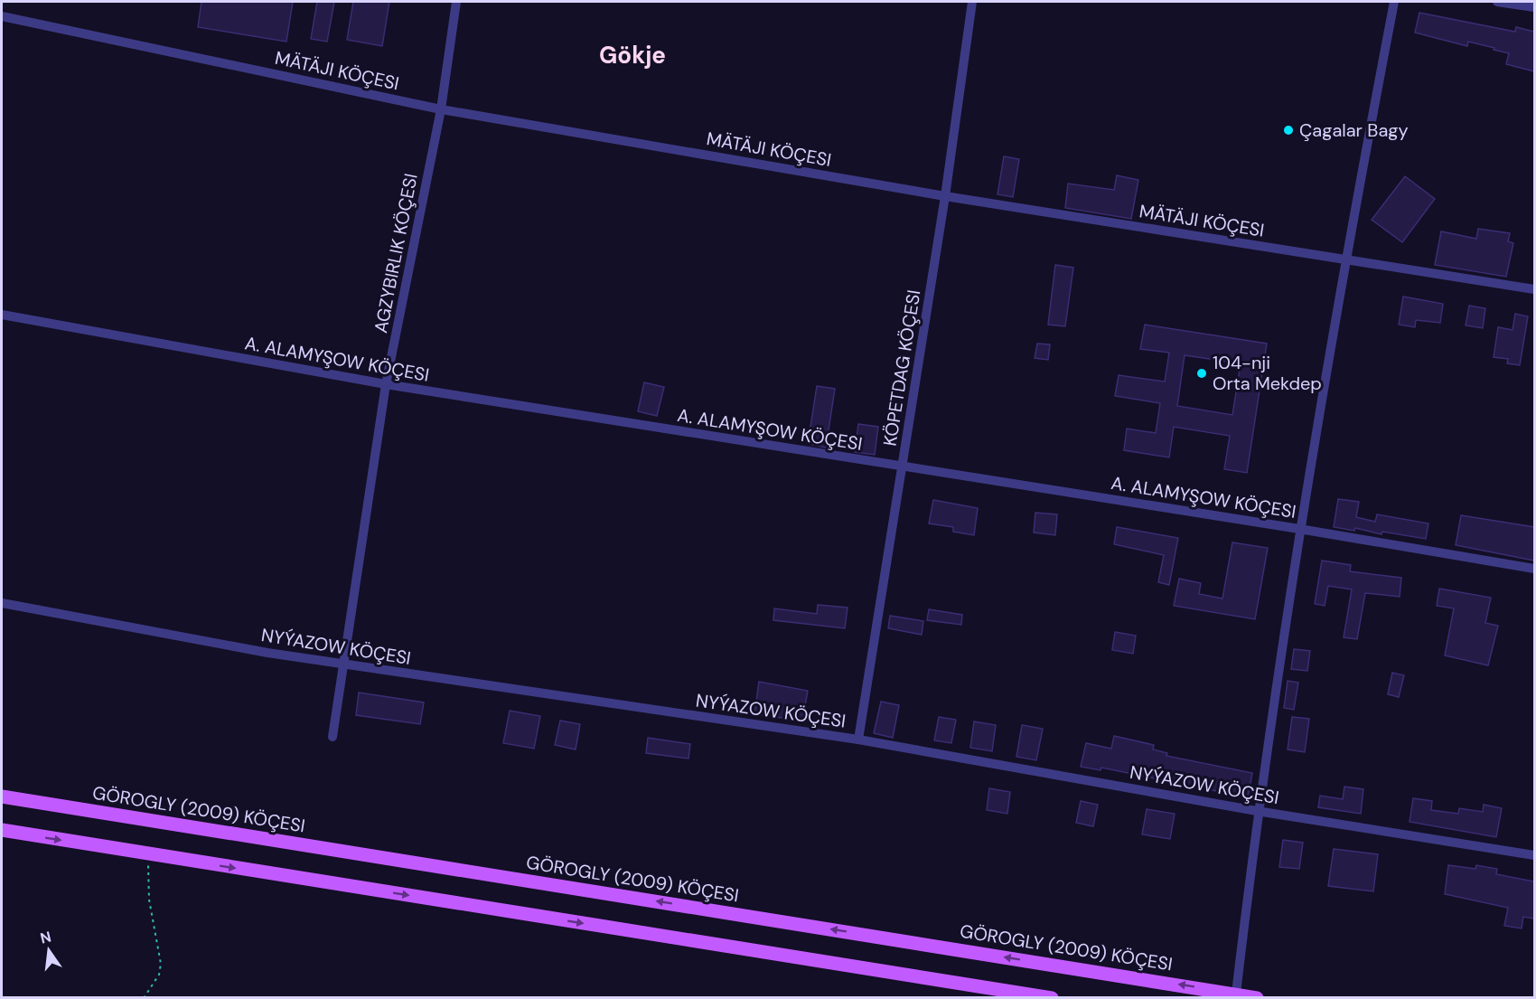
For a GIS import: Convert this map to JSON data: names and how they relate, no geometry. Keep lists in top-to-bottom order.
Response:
{
  "streets": {
    "main road": ["GÖROGLY (2009) KÖÇESI"],
    "street": [
      "MÄTÄJI KÖÇESI",
      "AGZYBIRLIK KÖÇESI",
      "A. ALAMYŞOW KÖÇESI",
      "KÖPETDAG KÖÇESI",
      "NYÝAZOW KÖÇESI"
    ]
  },
  "crossings": [
    ["MÄTÄJI KÖÇESI", "AGZYBIRLIK KÖÇESI"],
    ["MÄTÄJI KÖÇESI", "KÖPETDAG KÖÇESI"],
    ["AGZYBIRLIK KÖÇESI", "A. ALAMYŞOW KÖÇESI"],
    ["AGZYBIRLIK KÖÇESI", "NYÝAZOW KÖÇESI"],
    ["A. ALAMYŞOW KÖÇESI", "KÖPETDAG KÖÇESI"],
    ["KÖPETDAG KÖÇESI", "NYÝAZOW KÖÇESI"]
  ],
  "districts": ["Gökje"],
  "places": ["Çagalar Bagy", "104-nji Orta Mekdep"],
  "north": "top"
}
